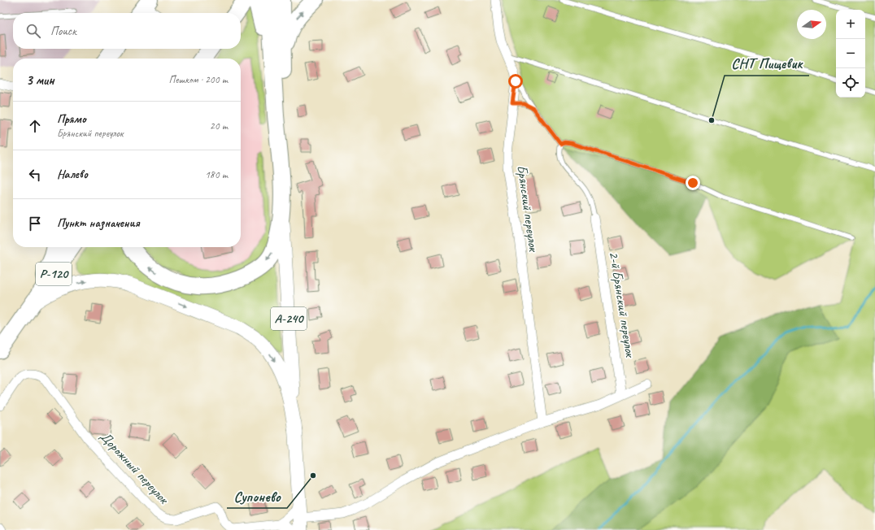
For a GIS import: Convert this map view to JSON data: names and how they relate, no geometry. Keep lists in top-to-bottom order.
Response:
{
  "streets": {
    "highway": ["Р-120", "А-240"],
    "street": ["Брянский переулок", "2-й Брянский переулок", "Дорожный переулок"]
  },
  "places": ["СНТ Пищевик", "Супонево"],
  "north": "right",
  "page": {
    "map_buttons": ["+", "−"],
    "search": "Поиск",
    "heading": ["3 мин", "Пешком · 200 m"],
    "list": [
      ["Прямо", "Брянский переулок", "20 m"],
      ["Налево", "180 m"],
      "Пункт назначения"
    ]
  }
}
